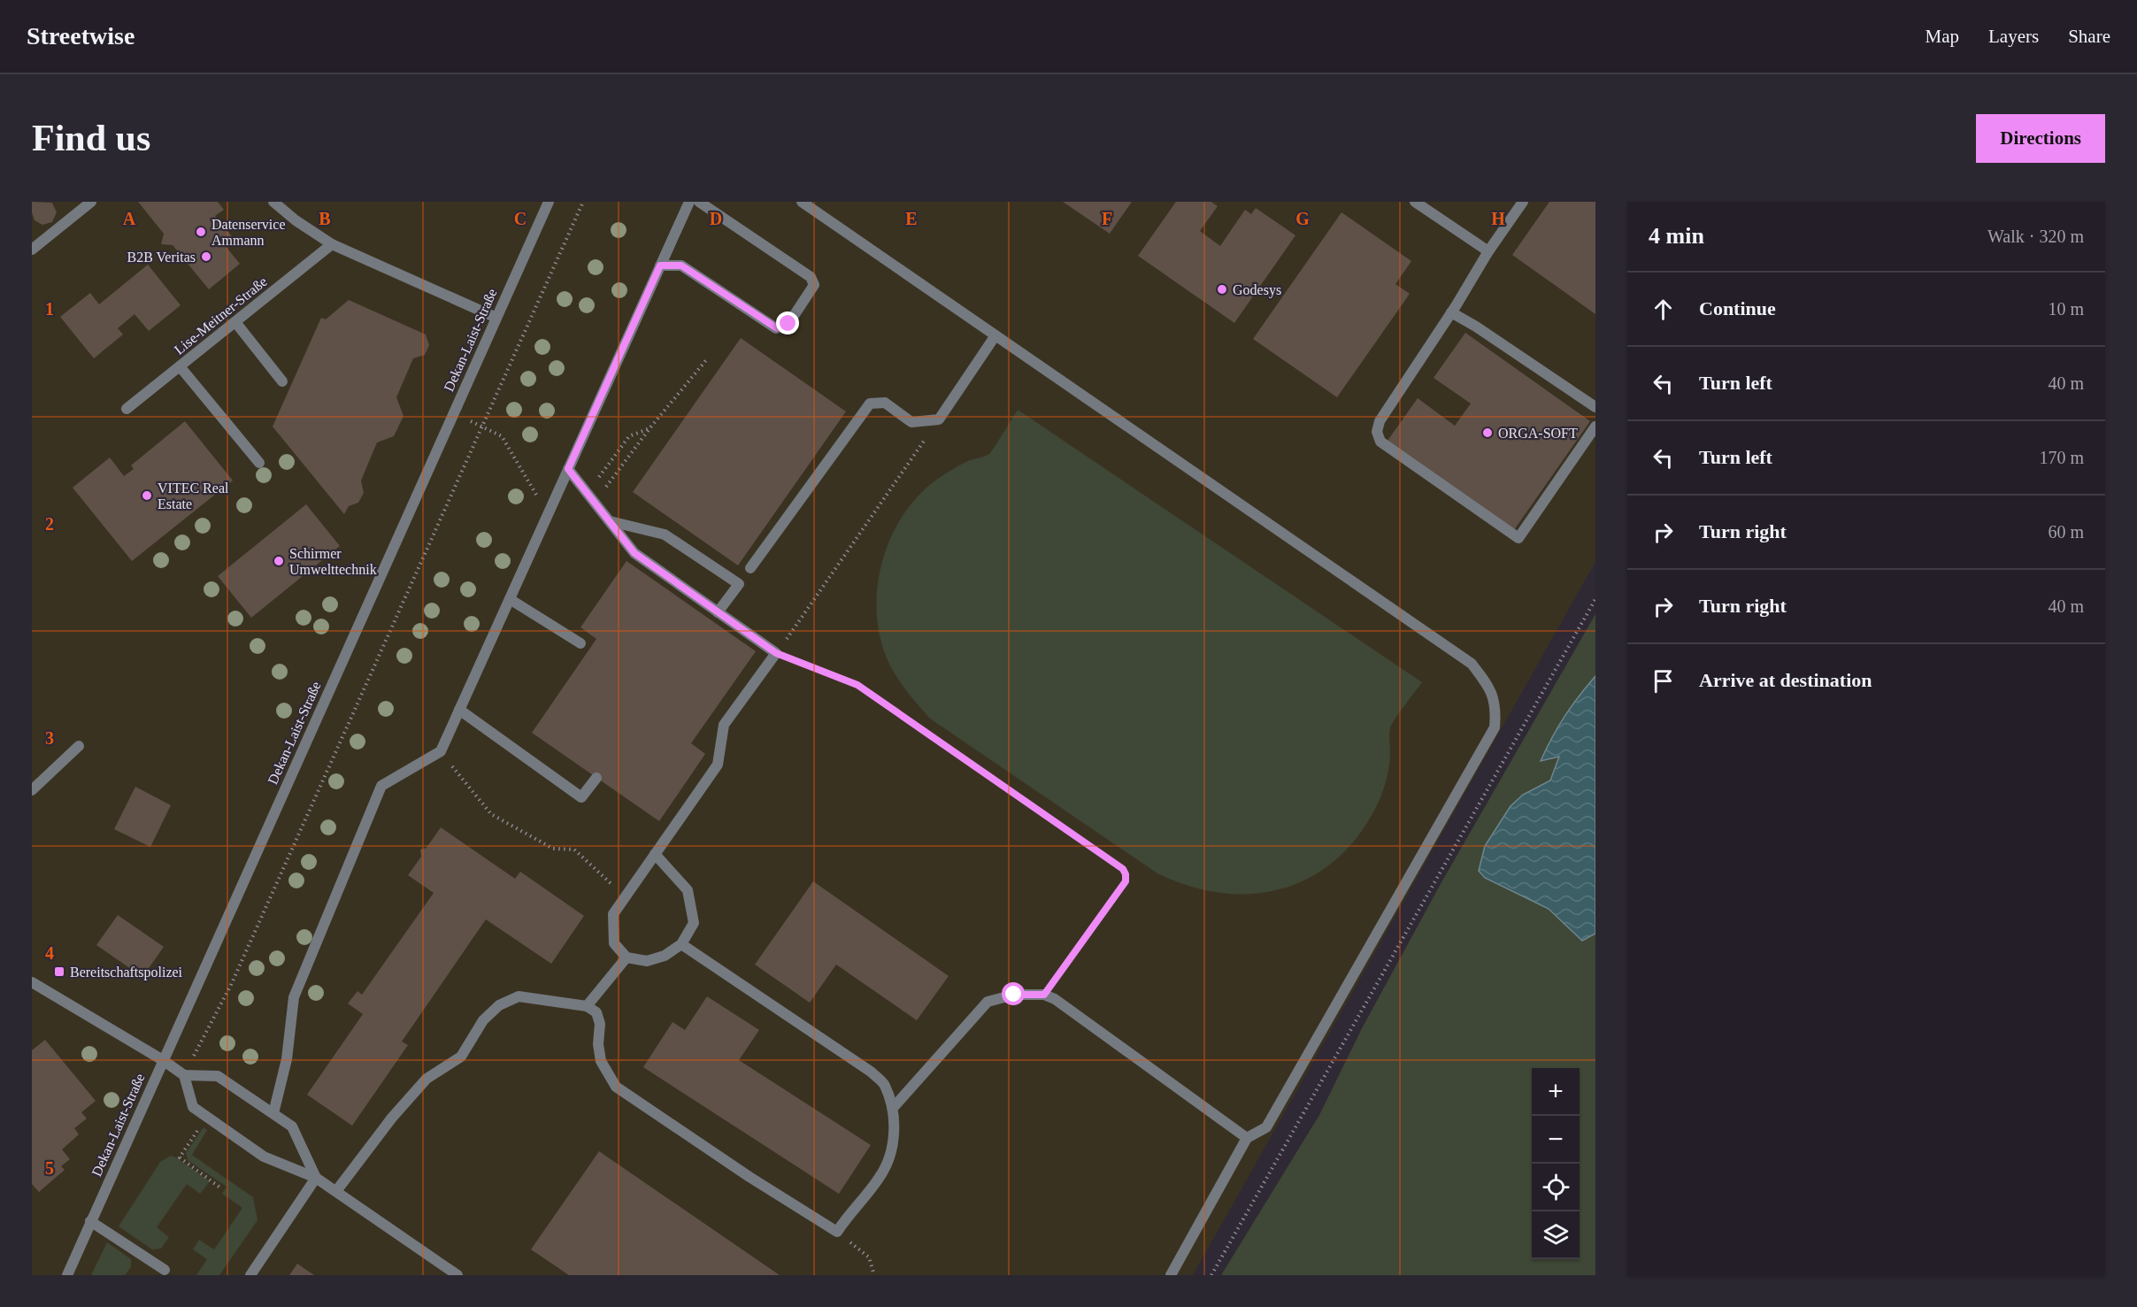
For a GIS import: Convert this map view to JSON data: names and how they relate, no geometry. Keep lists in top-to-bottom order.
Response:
{
  "streets": {
    "street": ["Lise-Meitner-Straße", "Dekan-Laist-Straße"]
  },
  "places": {
    "other": [
      "Datenservice Ammann",
      "B2B Veritas",
      "Godesys",
      "ORGA-SOFT",
      "VITEC Real Estate",
      "Schirmer Umwelttechnik"
    ],
    "transit": ["Bereitschaftspolizei"]
  },
  "page": {
    "header": "Streetwise",
    "nav": ["Map", "Layers", "Share"],
    "buttons": "Directions",
    "title": "Find us",
    "heading": ["4 min", "Walk · 320 m"],
    "list": [
      ["Continue", "10 m"],
      ["Turn left", "40 m"],
      ["Turn left", "170 m"],
      ["Turn right", "60 m"],
      ["Turn right", "40 m"],
      "Arrive at destination"
    ],
    "map_buttons": ["+", "−"]
  },
  "grid": {
    "columns": [
      "A",
      "B",
      "C",
      "D",
      "E",
      "F",
      "G",
      "H"
    ],
    "rows": [
      "1",
      "2",
      "3",
      "4",
      "5"
    ]
  }
}
